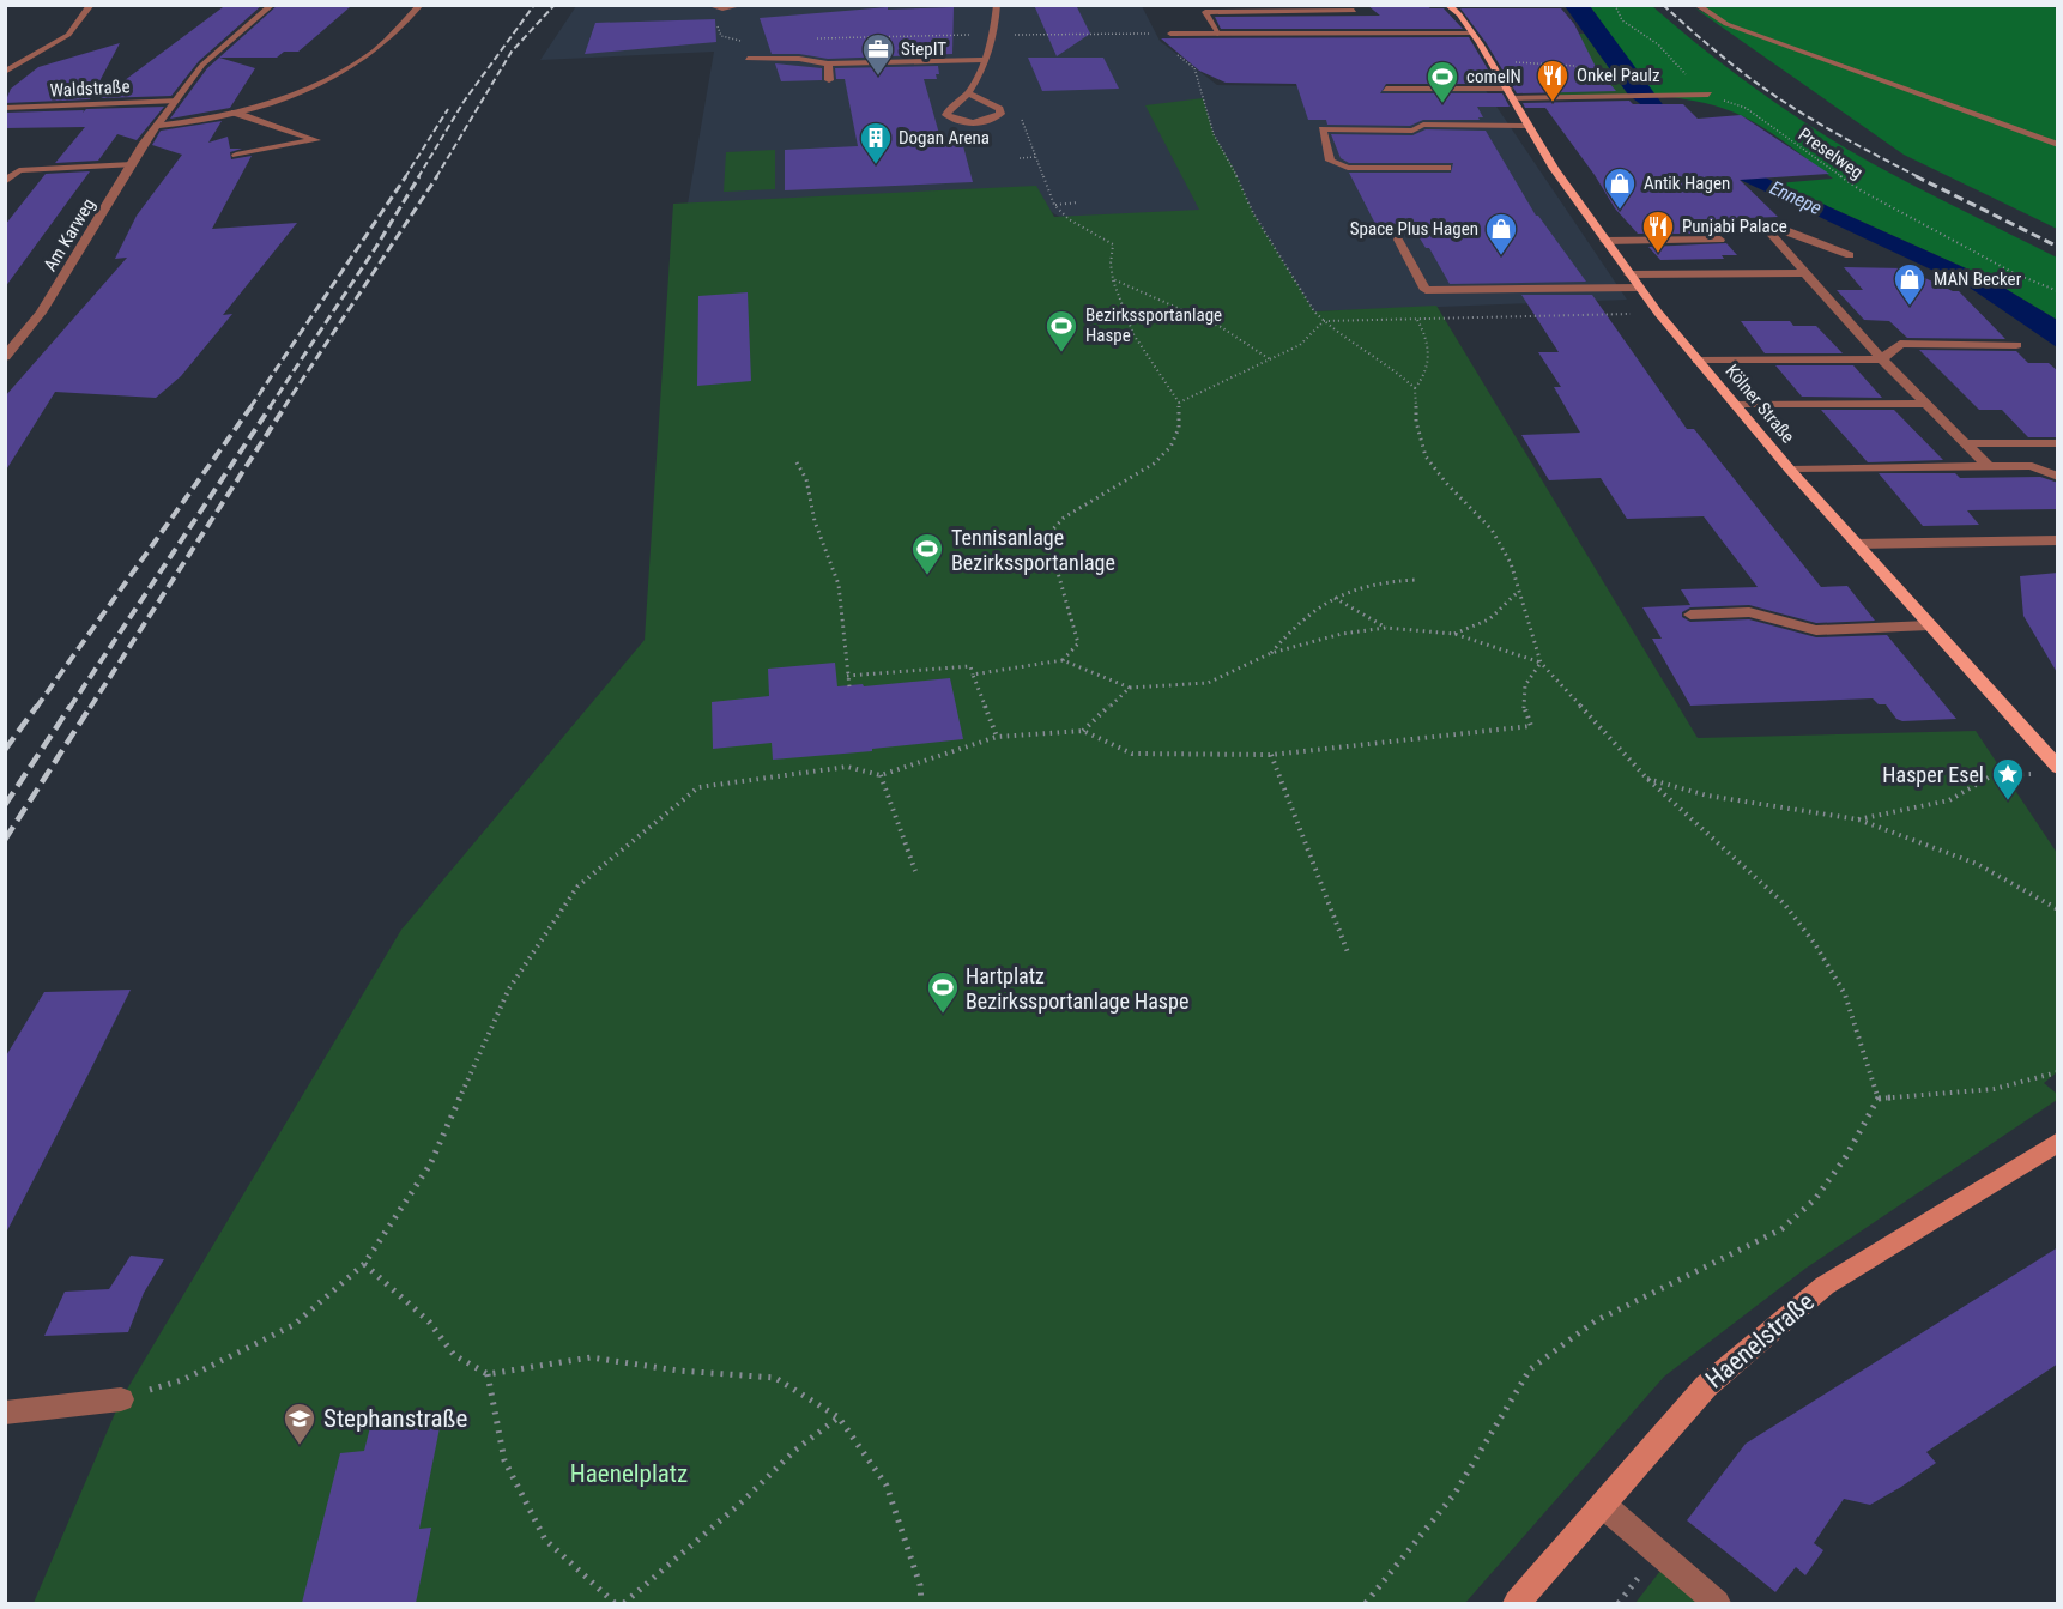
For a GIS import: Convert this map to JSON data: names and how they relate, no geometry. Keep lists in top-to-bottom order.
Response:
{
  "streets": {
    "main road": ["Kölner Straße", "Haenelstraße"],
    "street": ["Waldstraße", "Am Karweg"],
    "path": ["Preselweg"]
  },
  "crossings": [
    ["Waldstraße", "Am Karweg"]
  ],
  "water": ["Ennepe"],
  "parks": ["Haenelplatz"],
  "places": {
    "office": ["StepIT"],
    "restaurant": ["Onkel Paulz", "Punjabi Palace"],
    "sports": [
      "comeIN",
      "Bezirkssportanlage Haspe",
      "Tennisanlage Bezirkssportanlage",
      "Hartplatz Bezirkssportanlage Haspe"
    ],
    "building": ["Dogan Arena"],
    "shop": ["Antik Hagen", "Space Plus Hagen", "MAN Becker"],
    "place": ["Hasper Esel"],
    "school or university": ["Stephanstraße"]
  }
}
